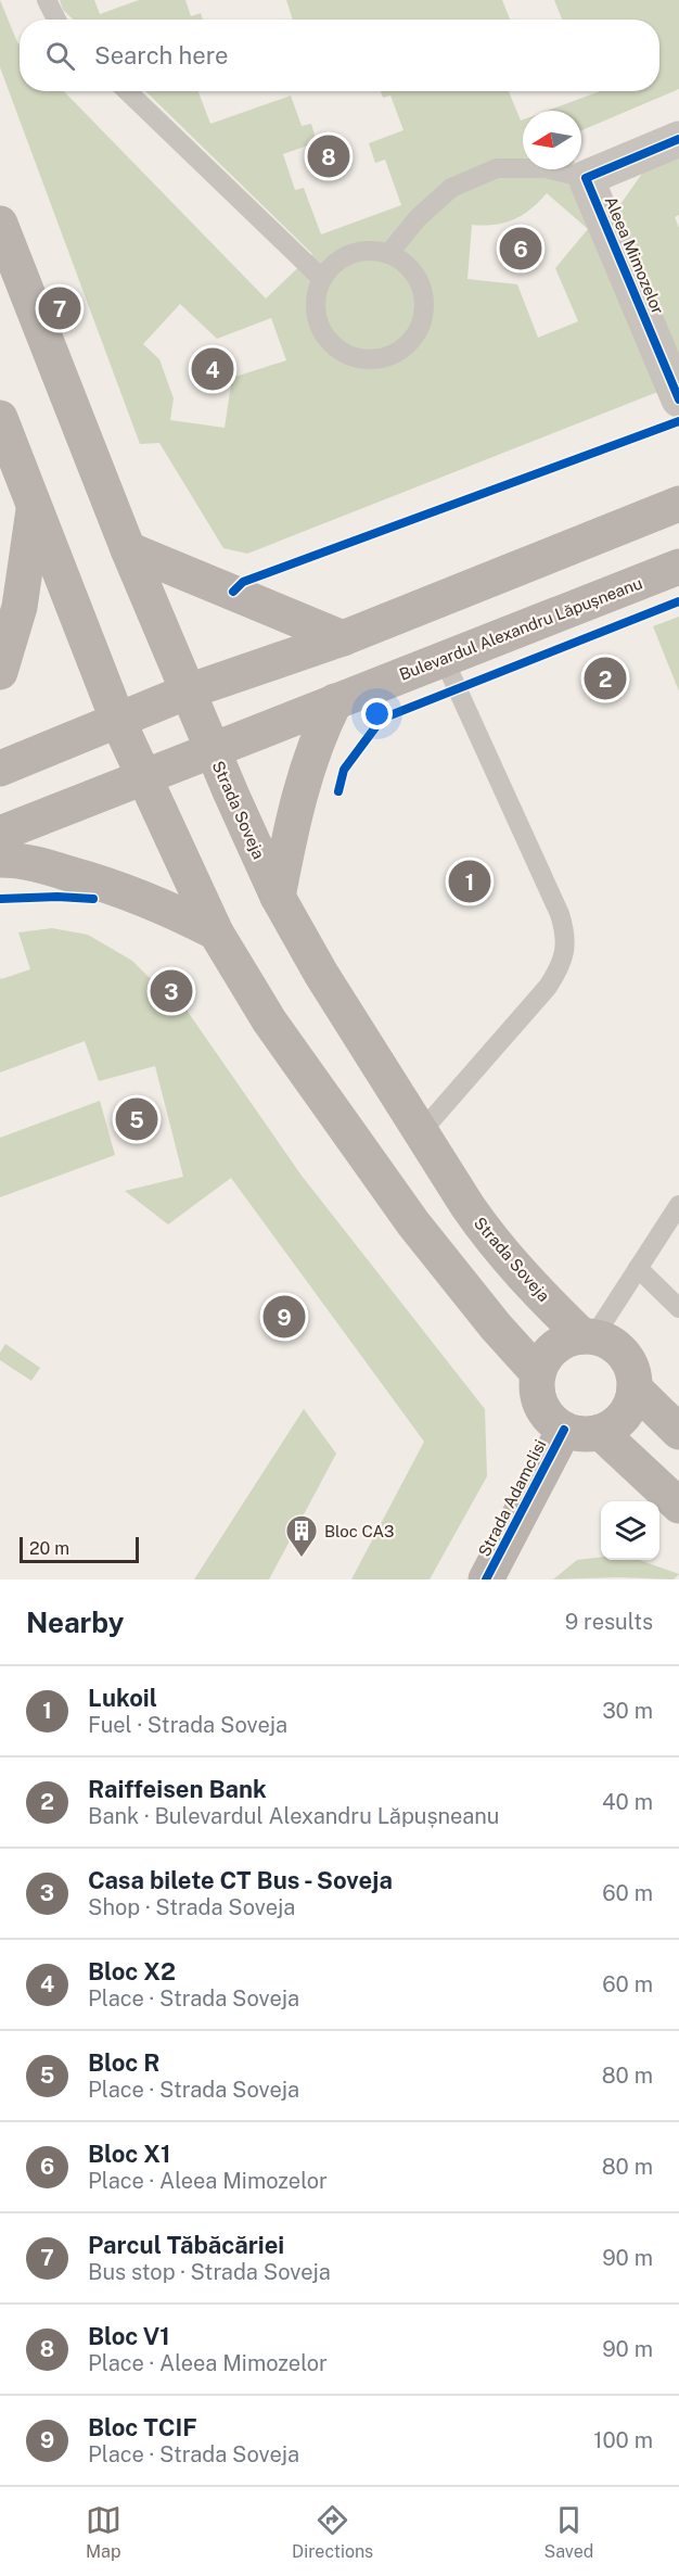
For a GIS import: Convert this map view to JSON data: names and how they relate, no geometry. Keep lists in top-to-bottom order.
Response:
{
  "streets": {
    "main road": ["Bulevardul Alexandru Lăpușneanu", "Strada Soveja", "Strada Adamclisi"],
    "street": ["Aleea Mimozelor"]
  },
  "crossings": [
    ["Bulevardul Alexandru Lăpușneanu", "Strada Soveja"],
    ["Strada Soveja", "Strada Adamclisi"]
  ],
  "places": {
    "building": ["Bloc CA3"]
  },
  "scale_bar": "20 m",
  "north": "left",
  "page": {
    "search": "Search here",
    "pins": [
      "8",
      "6",
      "7",
      "4",
      "2",
      "1",
      "3",
      "5",
      "9"
    ],
    "scale": "20 m",
    "heading": ["Nearby", "9 results"],
    "list": [
      {
        "mark": "1",
        "name": "Lukoil",
        "note": "Fuel · Strada Soveja",
        "value": "30 m"
      },
      {
        "mark": "2",
        "name": "Raiffeisen Bank",
        "note": "Bank · Bulevardul Alexandru Lăpușneanu",
        "value": "40 m"
      },
      {
        "mark": "3",
        "name": "Casa bilete CT Bus - Soveja",
        "note": "Shop · Strada Soveja",
        "value": "60 m"
      },
      {
        "mark": "4",
        "name": "Bloc X2",
        "note": "Place · Strada Soveja",
        "value": "60 m"
      },
      {
        "mark": "5",
        "name": "Bloc R",
        "note": "Place · Strada Soveja",
        "value": "80 m"
      },
      {
        "mark": "6",
        "name": "Bloc X1",
        "note": "Place · Aleea Mimozelor",
        "value": "80 m"
      },
      {
        "mark": "7",
        "name": "Parcul Tăbăcăriei",
        "note": "Bus stop · Strada Soveja",
        "value": "90 m"
      },
      {
        "mark": "8",
        "name": "Bloc V1",
        "note": "Place · Aleea Mimozelor",
        "value": "90 m"
      },
      {
        "mark": "9",
        "name": "Bloc TCIF",
        "note": "Place · Strada Soveja",
        "value": "100 m"
      }
    ],
    "nav": ["Map", "Directions", "Saved"]
  }
}
